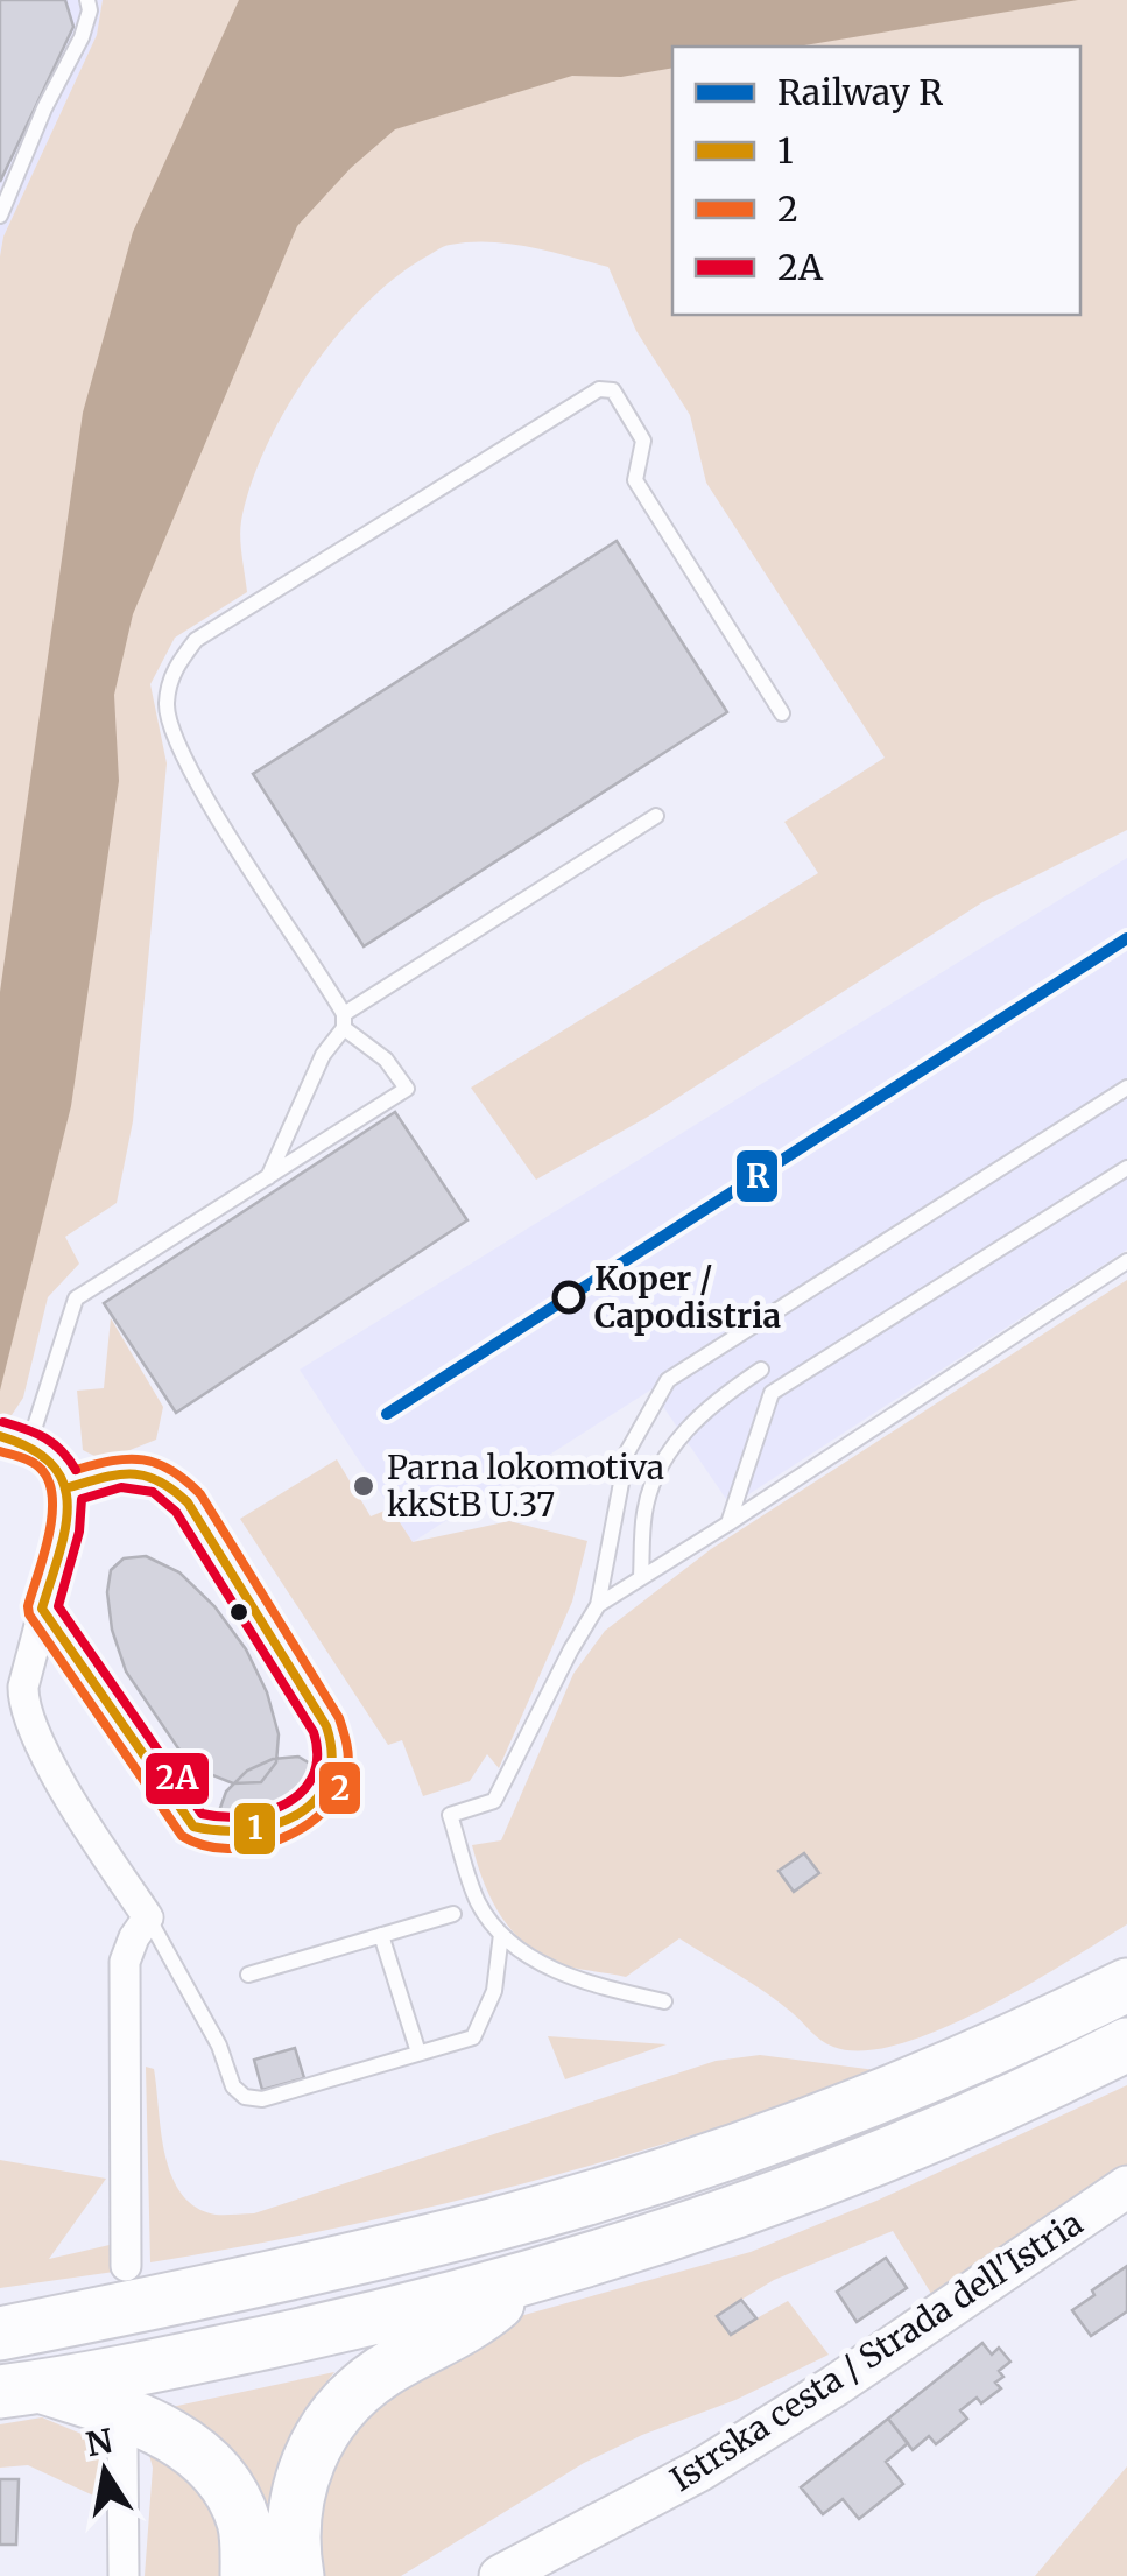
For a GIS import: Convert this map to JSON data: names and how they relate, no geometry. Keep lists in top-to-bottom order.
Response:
{
  "streets": {
    "street": ["Istrska cesta / Strada dell'Istria"]
  },
  "places": ["Koper / Capodistria", "Parna lokomotiva kkStB U.37"],
  "lines": [
    "rail line R",
    "transit line 2A",
    "transit line 1",
    "transit line 2"
  ],
  "legend": [
    "Railway R",
    "1",
    "2",
    "2A"
  ],
  "north": "top"
}
